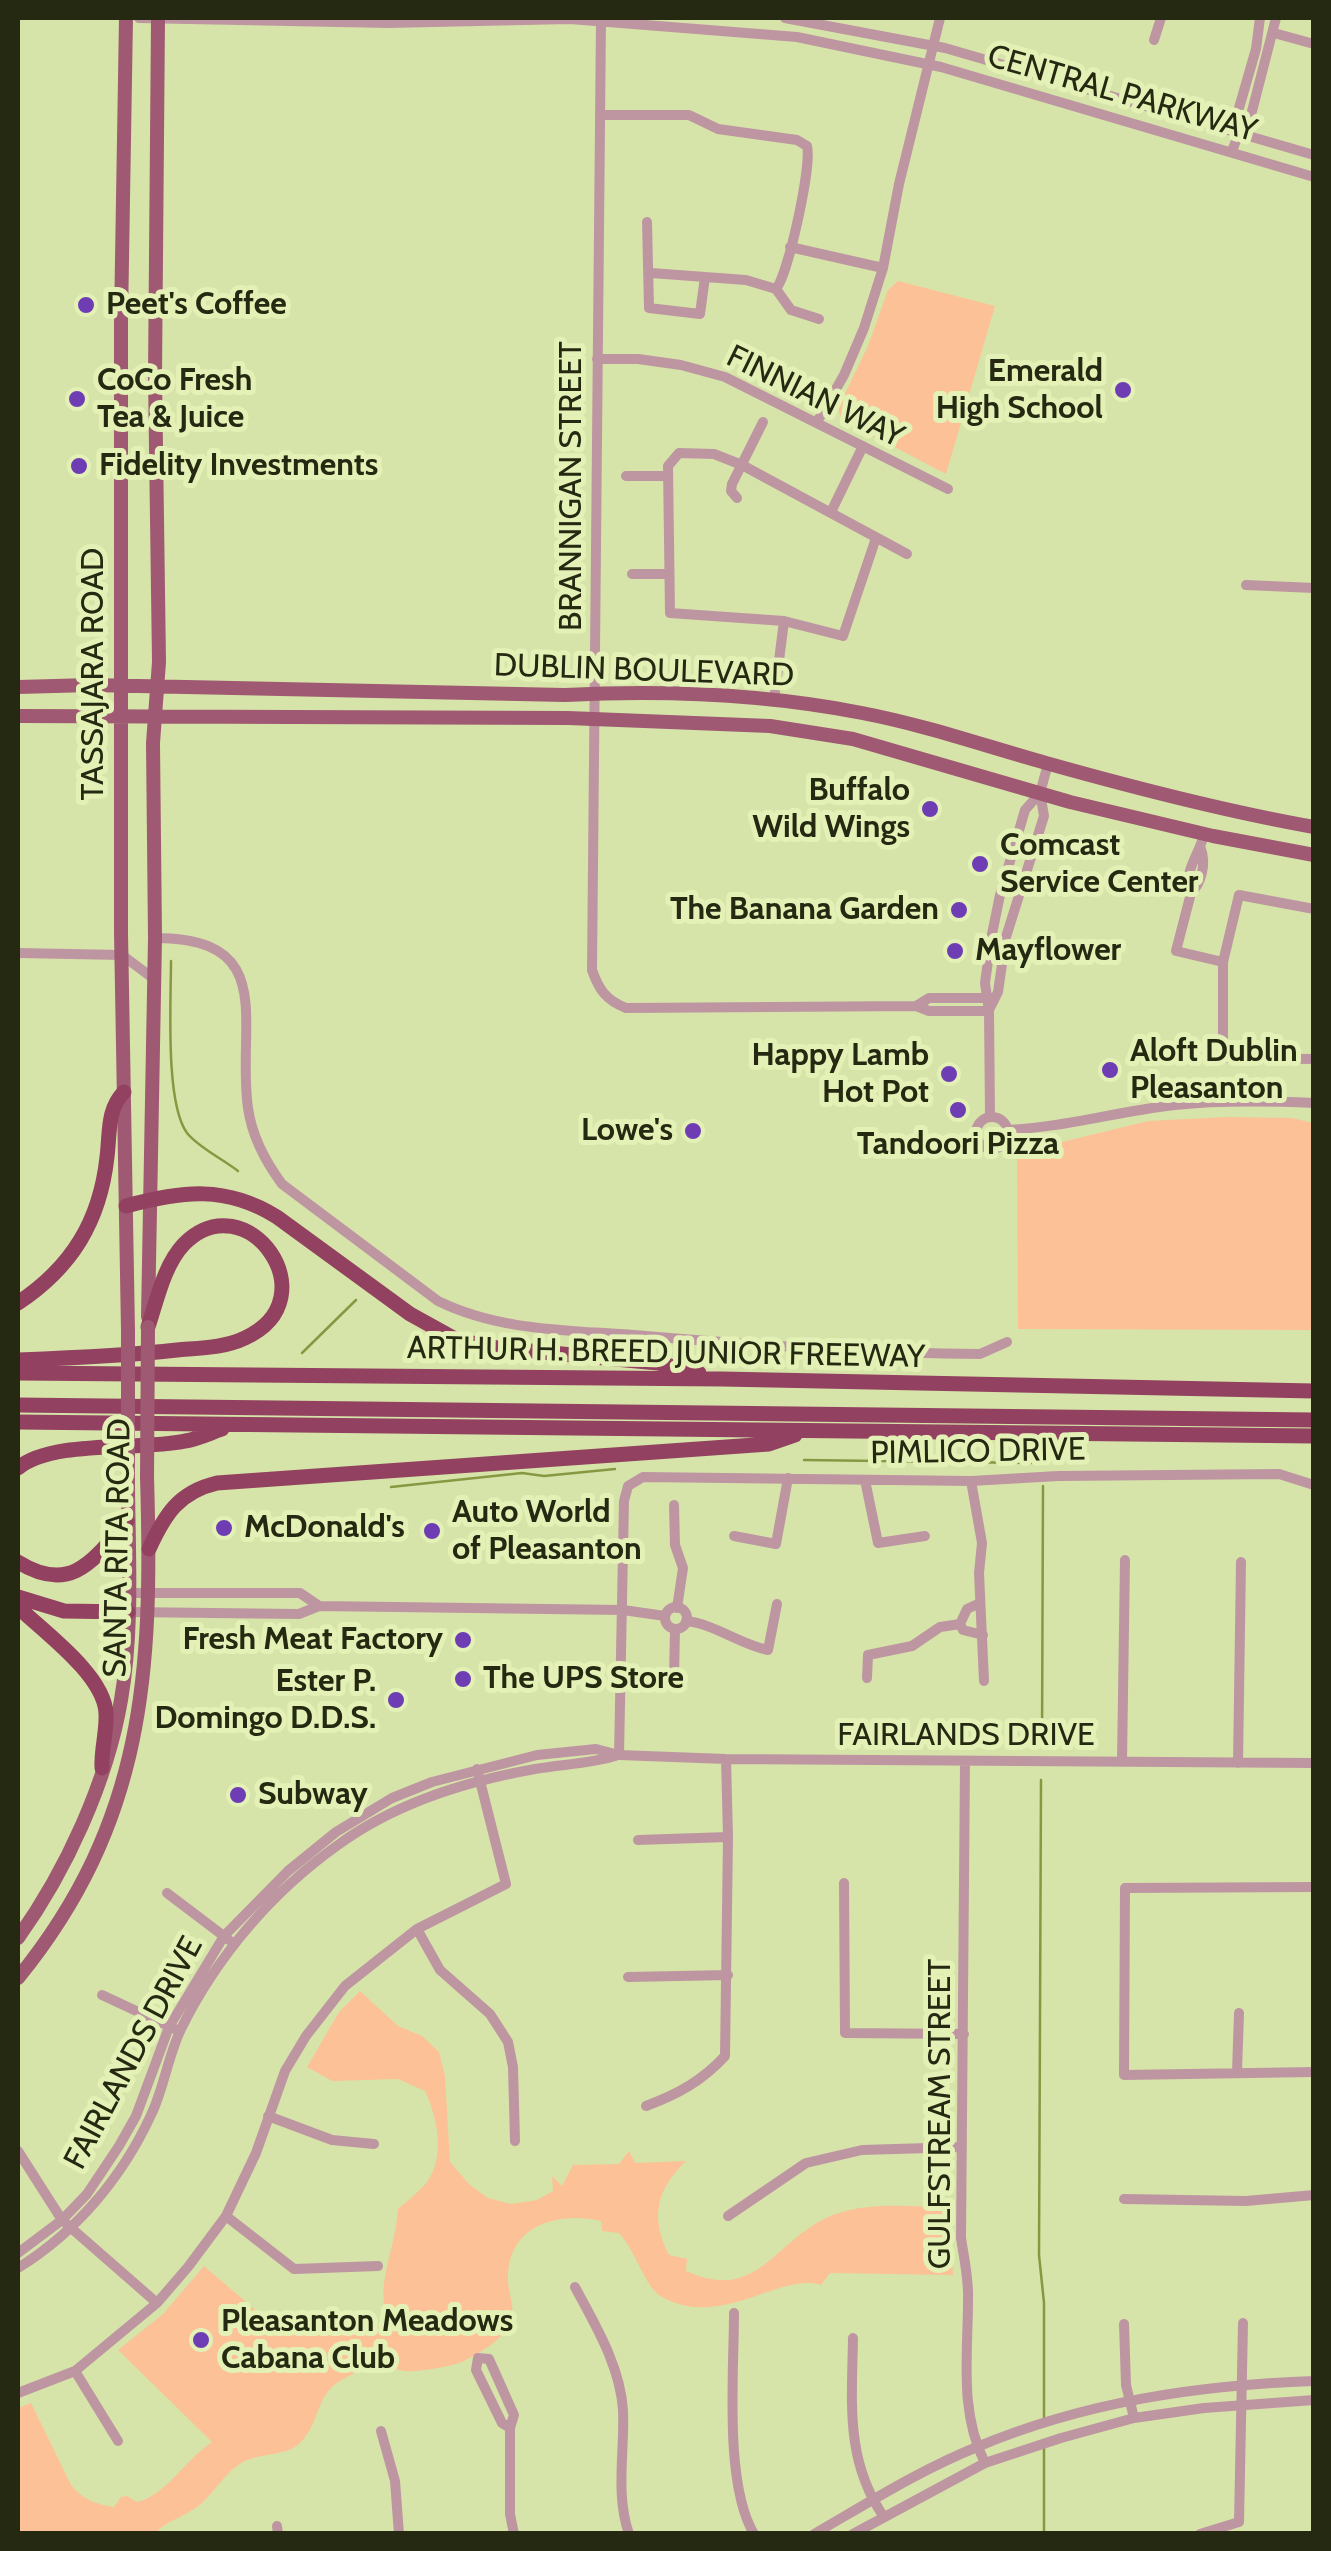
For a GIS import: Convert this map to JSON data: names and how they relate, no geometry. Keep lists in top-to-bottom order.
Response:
{
  "streets": {
    "highway": ["ARTHUR H. BREED JUNIOR FREEWAY"],
    "main road": ["DUBLIN BOULEVARD", "TASSAJARA ROAD", "SANTA RITA ROAD"],
    "street": [
      "CENTRAL PARKWAY",
      "FINNIAN WAY",
      "BRANNIGAN STREET",
      "PIMLICO DRIVE",
      "FAIRLANDS DRIVE",
      "GULFSTREAM STREET"
    ]
  },
  "crossings": [
    ["CENTRAL PARKWAY", "BRANNIGAN STREET"],
    ["CENTRAL PARKWAY", "TASSAJARA ROAD"],
    ["FINNIAN WAY", "BRANNIGAN STREET"],
    ["BRANNIGAN STREET", "DUBLIN BOULEVARD"],
    ["DUBLIN BOULEVARD", "TASSAJARA ROAD"],
    ["TASSAJARA ROAD", "SANTA RITA ROAD"],
    ["FAIRLANDS DRIVE", "GULFSTREAM STREET"]
  ],
  "places": [
    "Peet's Coffee",
    "Emerald High School",
    "CoCo Fresh Tea & Juice",
    "Fidelity Investments",
    "Buffalo Wild Wings",
    "Comcast Service Center",
    "The Banana Garden",
    "Mayflower",
    "Aloft Dublin Pleasanton",
    "Happy Lamb Hot Pot",
    "Tandoori Pizza",
    "Lowe's",
    "McDonald's",
    "Auto World of Pleasanton",
    "Fresh Meat Factory",
    "The UPS Store",
    "Ester P. Domingo D.D.S.",
    "Subway",
    "Pleasanton Meadows Cabana Club"
  ]
}
